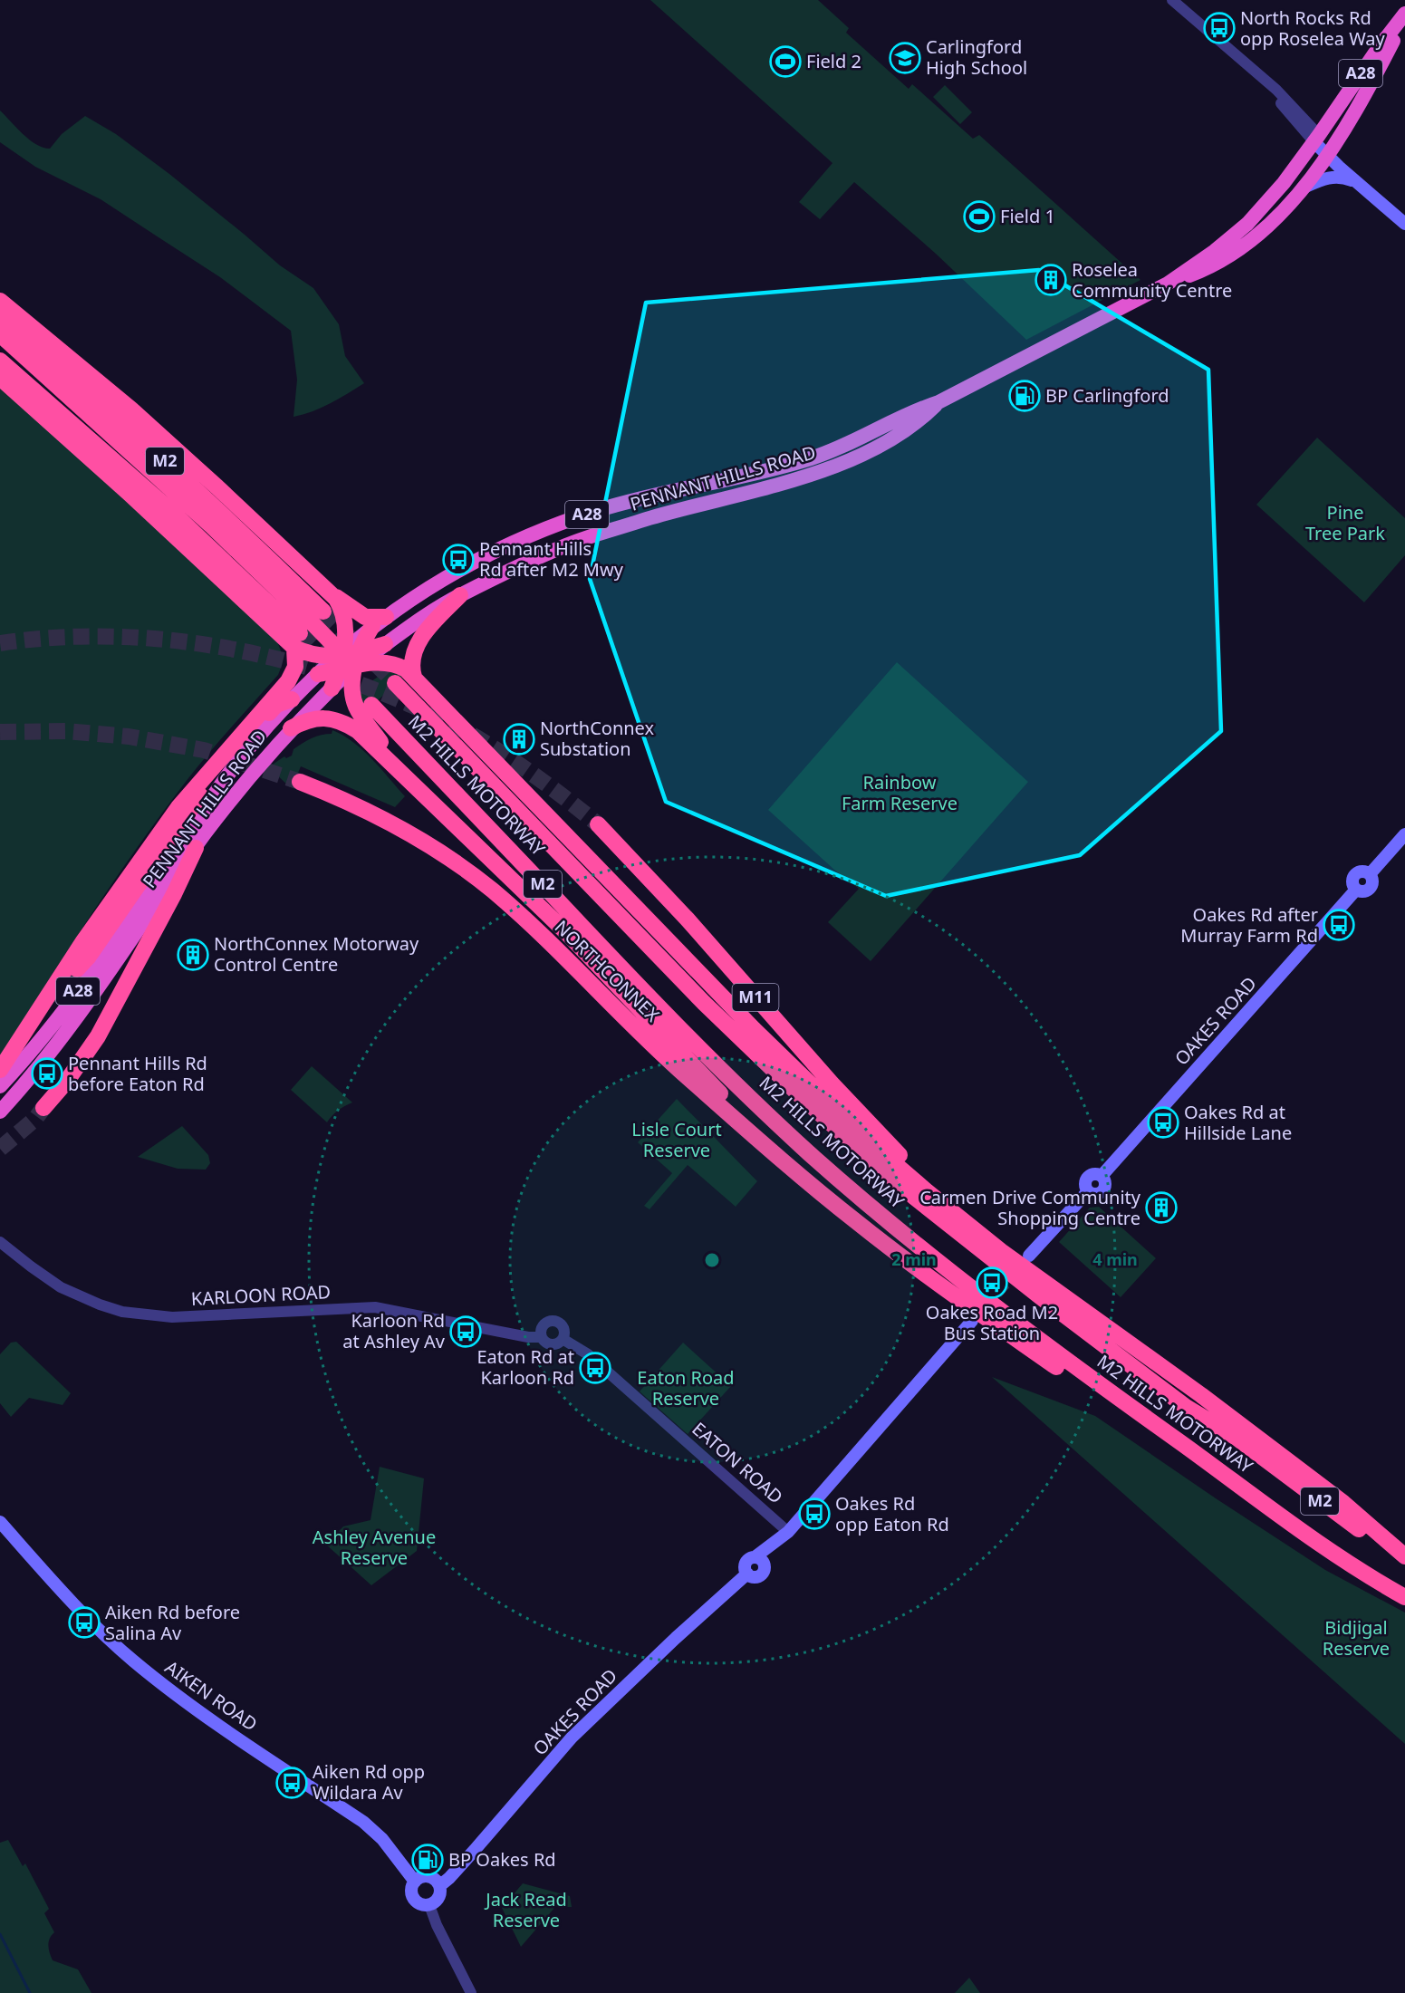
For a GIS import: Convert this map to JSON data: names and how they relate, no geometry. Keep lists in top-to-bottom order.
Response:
{
  "streets": {
    "highway": [
      "A28",
      "M2",
      "PENNANT HILLS ROAD",
      "M2 HILLS MOTORWAY",
      "NORTHCONNEX",
      "M11"
    ],
    "main road": ["OAKES ROAD", "AIKEN ROAD"],
    "street": ["KARLOON ROAD", "EATON ROAD"]
  },
  "crossings": [
    ["M2", "PENNANT HILLS ROAD"],
    ["M2", "M2 HILLS MOTORWAY"],
    ["M2", "NORTHCONNEX"],
    ["M2", "M11"],
    ["M2 HILLS MOTORWAY", "M11"],
    ["OAKES ROAD", "EATON ROAD"],
    ["OAKES ROAD", "AIKEN ROAD"],
    ["KARLOON ROAD", "EATON ROAD"]
  ],
  "parks": [
    "Pine Tree Park",
    "Rainbow Farm Reserve",
    "Lisle Court Reserve",
    "Eaton Road Reserve",
    "Ashley Avenue Reserve",
    "Bidjigal Reserve",
    "Jack Read Reserve"
  ],
  "places": {
    "bus stop": [
      "North Rocks Rd opp Roselea Way",
      "Pennant Hills Rd after M2 Mwy",
      "Oakes Rd after Murray Farm Rd",
      "Pennant Hills Rd before Eaton Rd",
      "Oakes Rd at Hillside Lane",
      "Oakes Road M2 Bus Station",
      "Karloon Rd at Ashley Av",
      "Eaton Rd at Karloon Rd",
      "Oakes Rd opp Eaton Rd",
      "Aiken Rd before Salina Av",
      "Aiken Rd opp Wildara Av"
    ],
    "school or university": ["Carlingford High School"],
    "sports": ["Field 2", "Field 1"],
    "building": [
      "Roselea Community Centre",
      "NorthConnex Substation",
      "NorthConnex Motorway Control Centre",
      "Carmen Drive Community Shopping Centre"
    ],
    "fuel station": ["BP Carlingford", "BP Oakes Rd"]
  },
  "rings": ["2 min", "4 min"]
}
